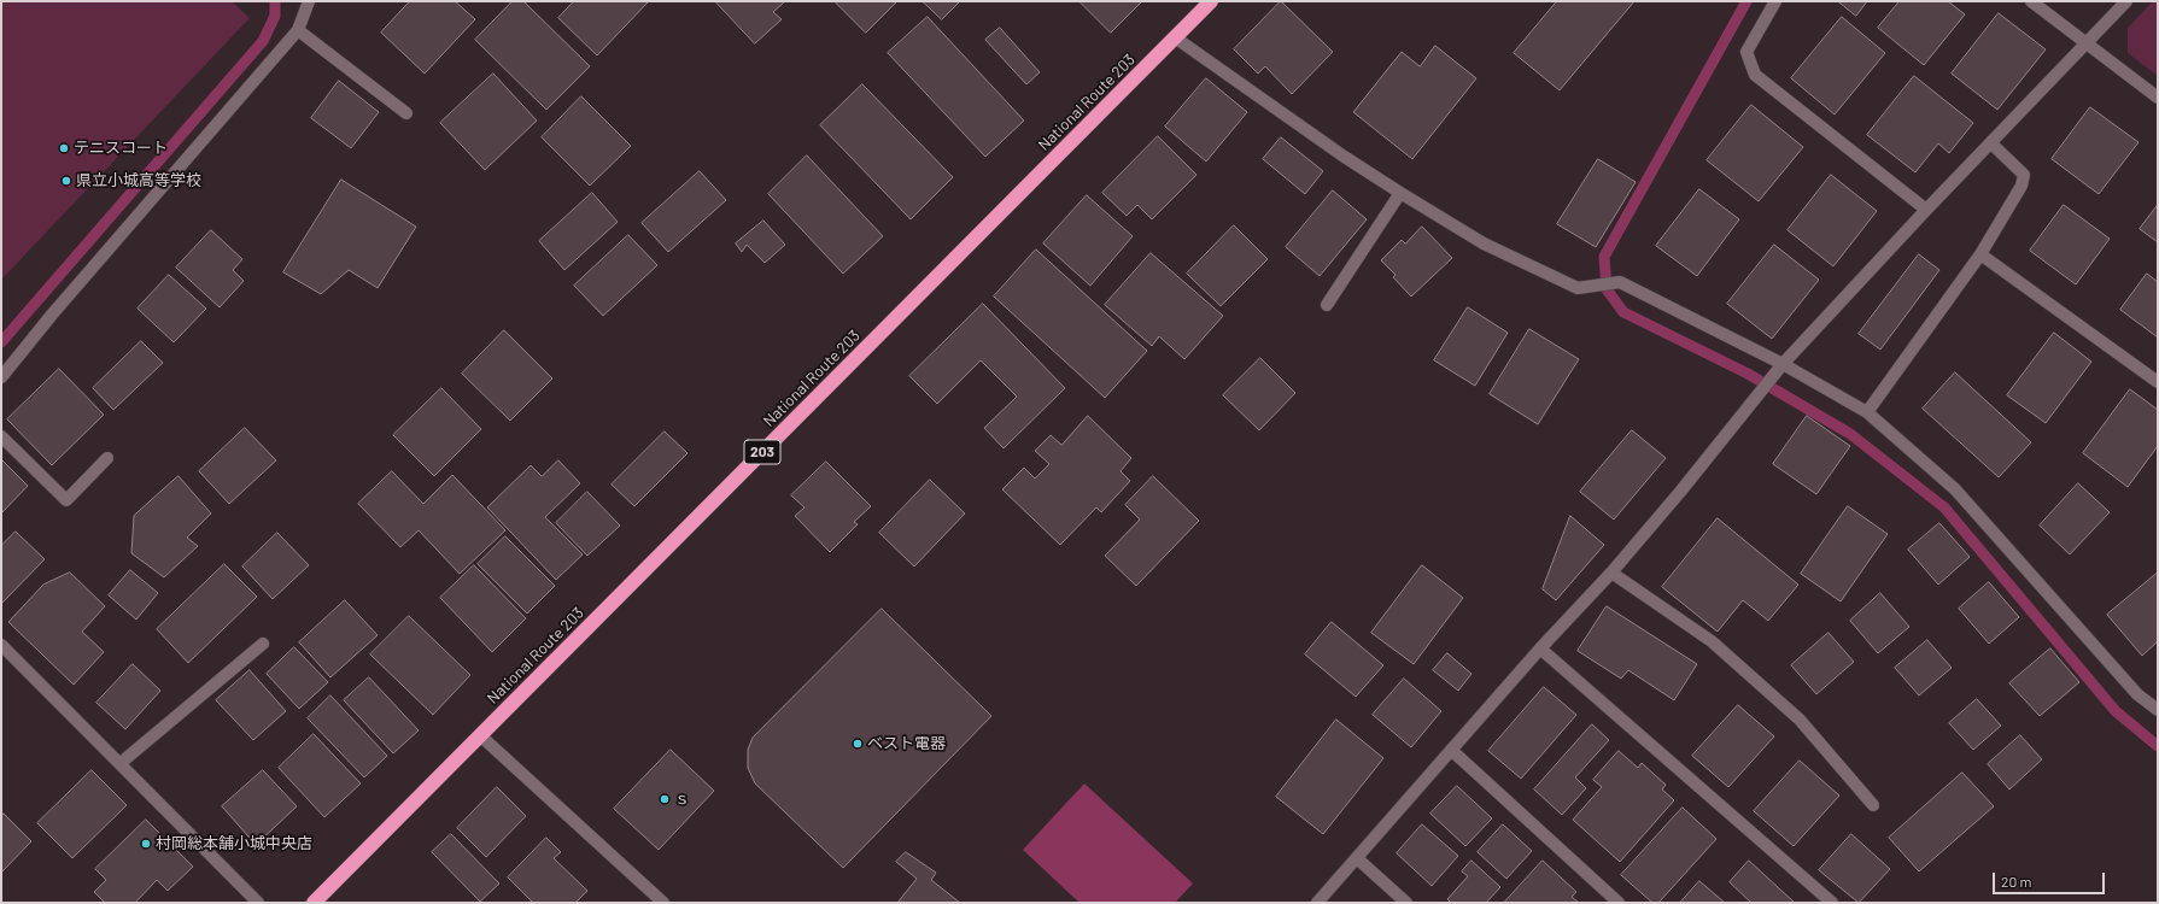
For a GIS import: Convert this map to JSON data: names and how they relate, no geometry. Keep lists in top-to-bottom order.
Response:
{
  "streets": {
    "highway": ["National Route 203", "203"]
  },
  "places": [
    "テニスコート",
    "県立小城高等学校",
    "ベスト電器",
    "ｓ",
    "村岡総本舗小城中央店"
  ],
  "scale_bar": "20 m"
}
